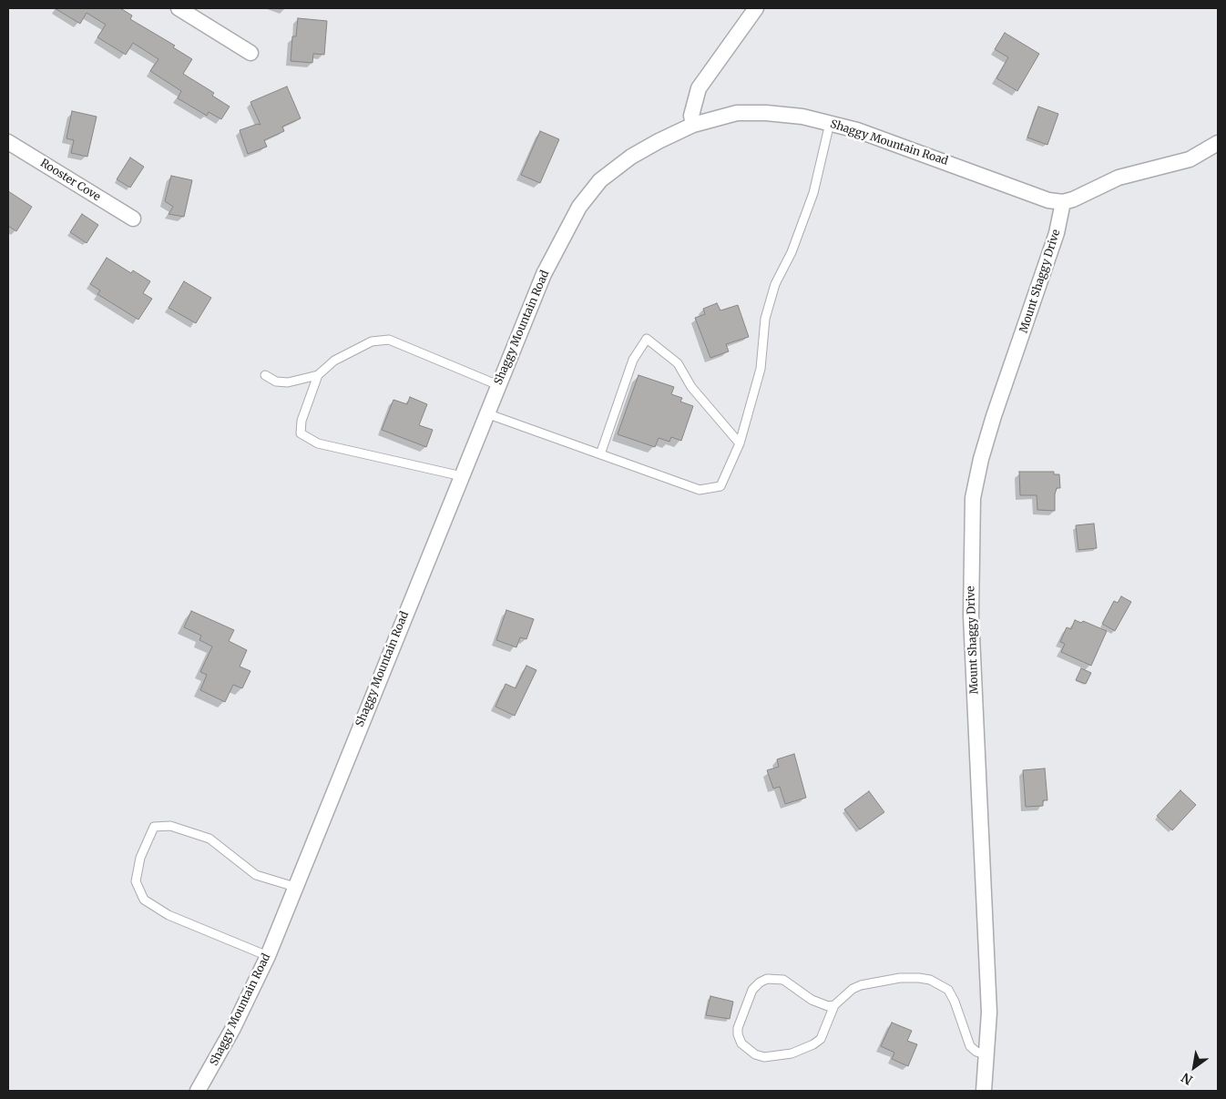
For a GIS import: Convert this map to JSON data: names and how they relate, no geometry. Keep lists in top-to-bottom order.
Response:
{
  "streets": {
    "street": ["Shaggy Mountain Road", "Rooster Cove", "Mount Shaggy Drive"]
  },
  "crossings": [
    ["Shaggy Mountain Road", "Mount Shaggy Drive"]
  ],
  "north": "bottom left"
}
